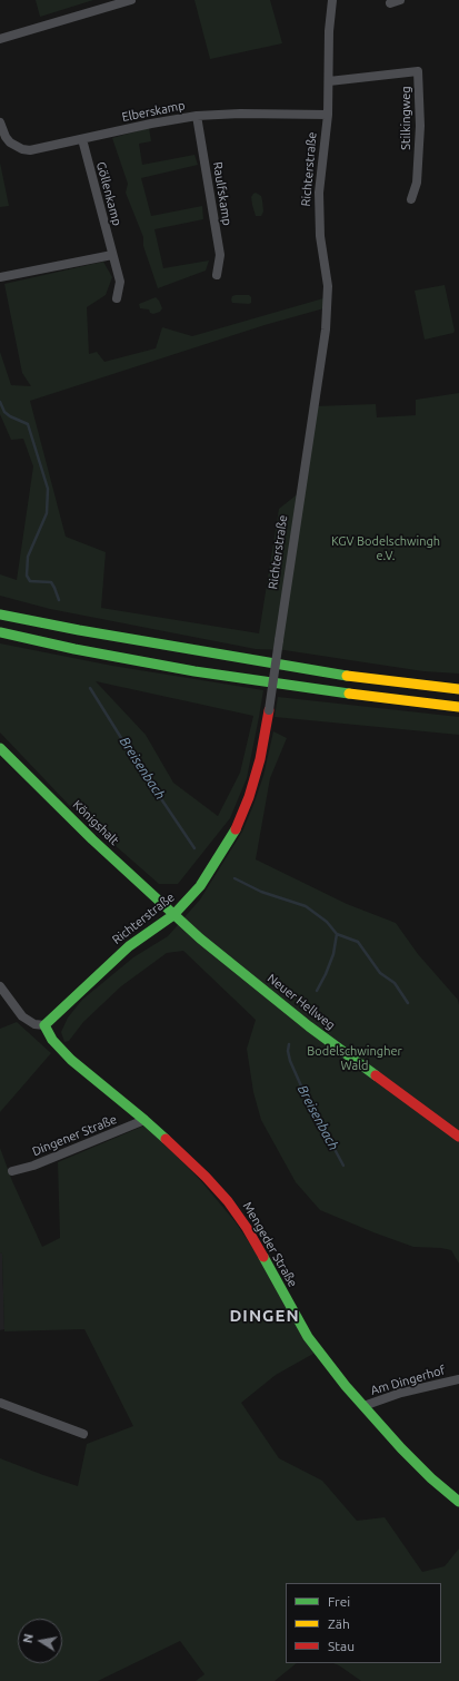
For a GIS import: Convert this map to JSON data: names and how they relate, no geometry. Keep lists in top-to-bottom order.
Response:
{
  "streets": {
    "main road": [
      "Richterstraße",
      "Königshalt",
      "Neuer Hellweg",
      "Mengeder Straße"
    ],
    "street": [
      "Elberskamp",
      "Stilkingweg",
      "Göllenkamp",
      "Raulfskamp",
      "Dingener Straße",
      "Am Dingerhof"
    ]
  },
  "crossings": [
    ["Elberskamp", "Richterstraße"],
    ["Elberskamp", "Göllenkamp"],
    ["Elberskamp", "Raulfskamp"],
    ["Stilkingweg", "Richterstraße"],
    ["Richterstraße", "Königshalt"],
    ["Richterstraße", "Neuer Hellweg"],
    ["Richterstraße", "Mengeder Straße"],
    ["Königshalt", "Neuer Hellweg"],
    ["Dingener Straße", "Mengeder Straße"],
    ["Mengeder Straße", "Am Dingerhof"]
  ],
  "districts": ["DINGEN"],
  "water": ["Breisenbach"],
  "parks": ["KGV Bodelschwingh e.V.", "Bodelschwingher Wald"],
  "legend": ["Frei", "Zäh", "Stau"],
  "north": "left"
}
